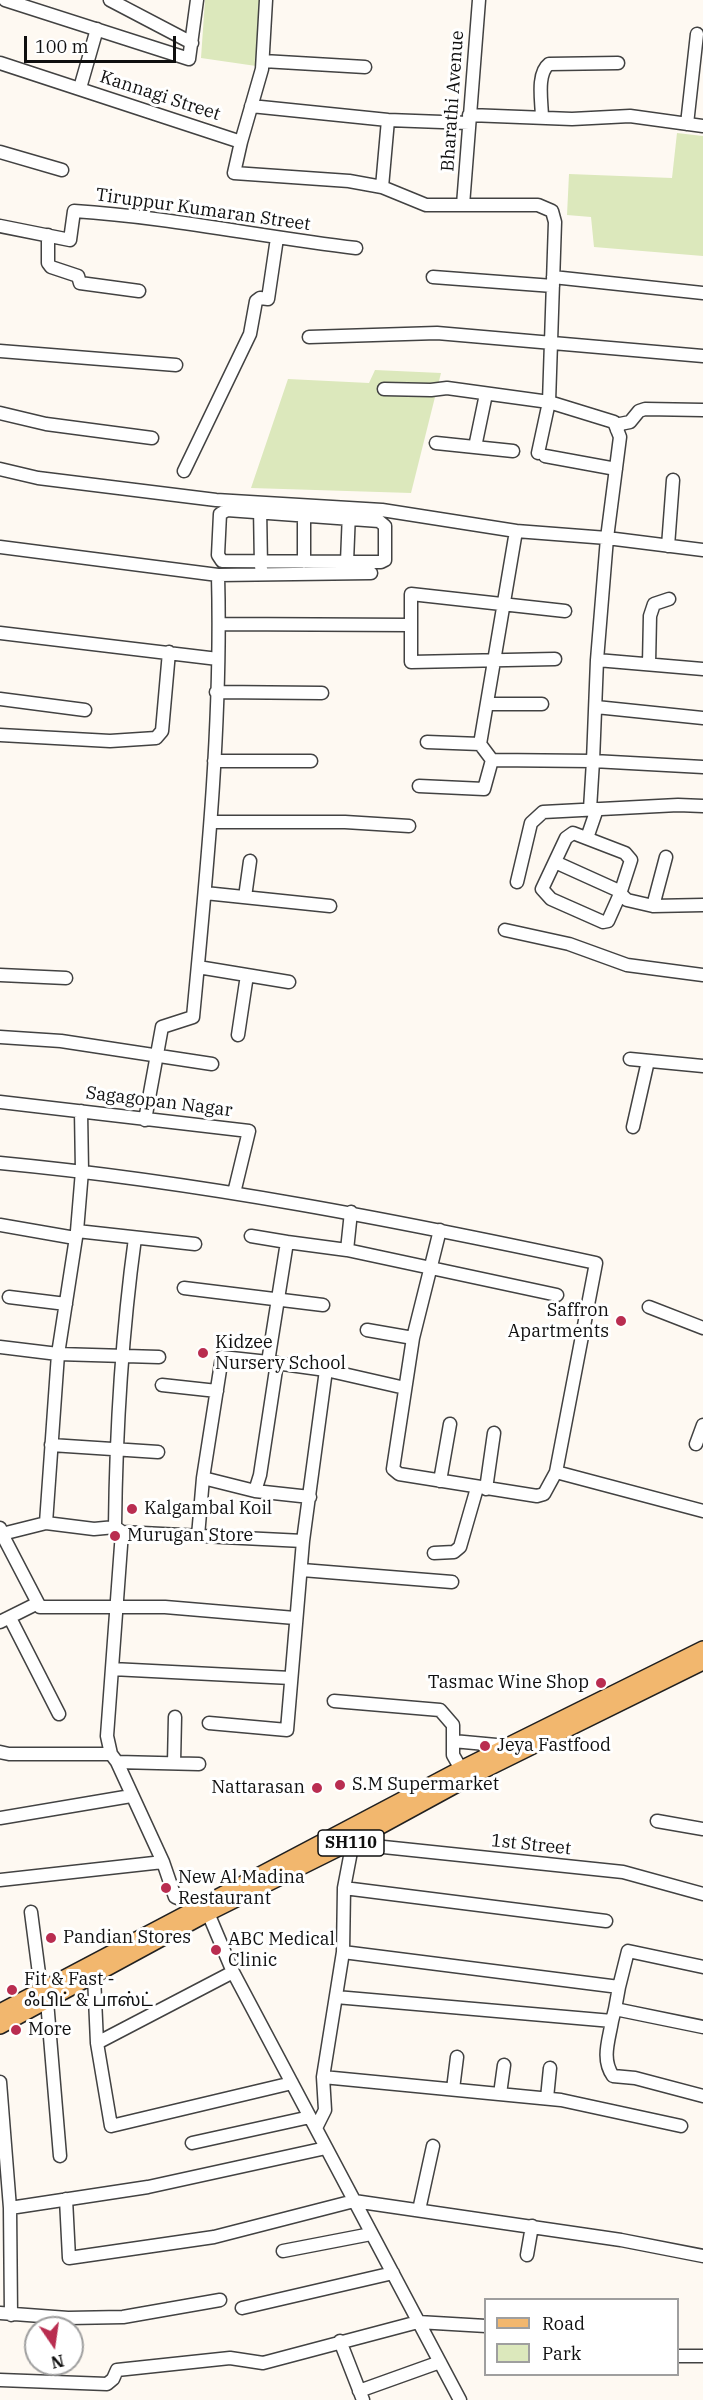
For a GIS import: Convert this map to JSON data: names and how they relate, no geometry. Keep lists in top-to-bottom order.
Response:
{
  "streets": {
    "main road": ["SH110"],
    "street": [
      "Kannagi Street",
      "Bharathi Avenue",
      "Tiruppur Kumaran Street",
      "Sagagopan Nagar",
      "1st Street"
    ]
  },
  "crossings": [
    ["SH110", "1st Street"]
  ],
  "places": [
    "Saffron Apartments",
    "Kidzee Nursery School",
    "Kalgambal Koil",
    "Murugan Store",
    "Tasmac Wine Shop",
    "Jeya Fastfood",
    "S.M Supermarket",
    "Nattarasan",
    "New Al Madina Restaurant",
    "Pandian Stores",
    "ABC Medical Clinic",
    "Fit & Fast - ஃபிட் & பாஸ்ட்",
    "More"
  ],
  "legend": ["Road", "Park"],
  "scale_bar": "100 m",
  "north": "bottom"
}
